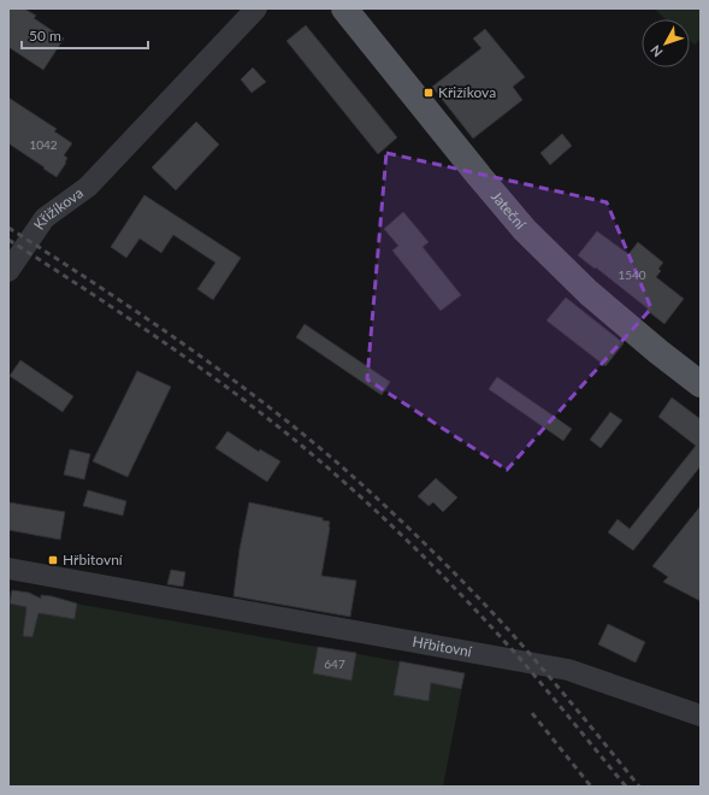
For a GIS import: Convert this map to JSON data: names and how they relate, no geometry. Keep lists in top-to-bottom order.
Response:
{
  "streets": {
    "main road": ["Jateční"],
    "street": ["Křižíkova", "Hřbitovní"]
  },
  "places": {
    "transit": ["Křižíkova", "Hřbitovní"]
  },
  "house_numbers": ["1042", "1540", "647"],
  "scale_bar": "50 m",
  "north": "bottom left"
}
